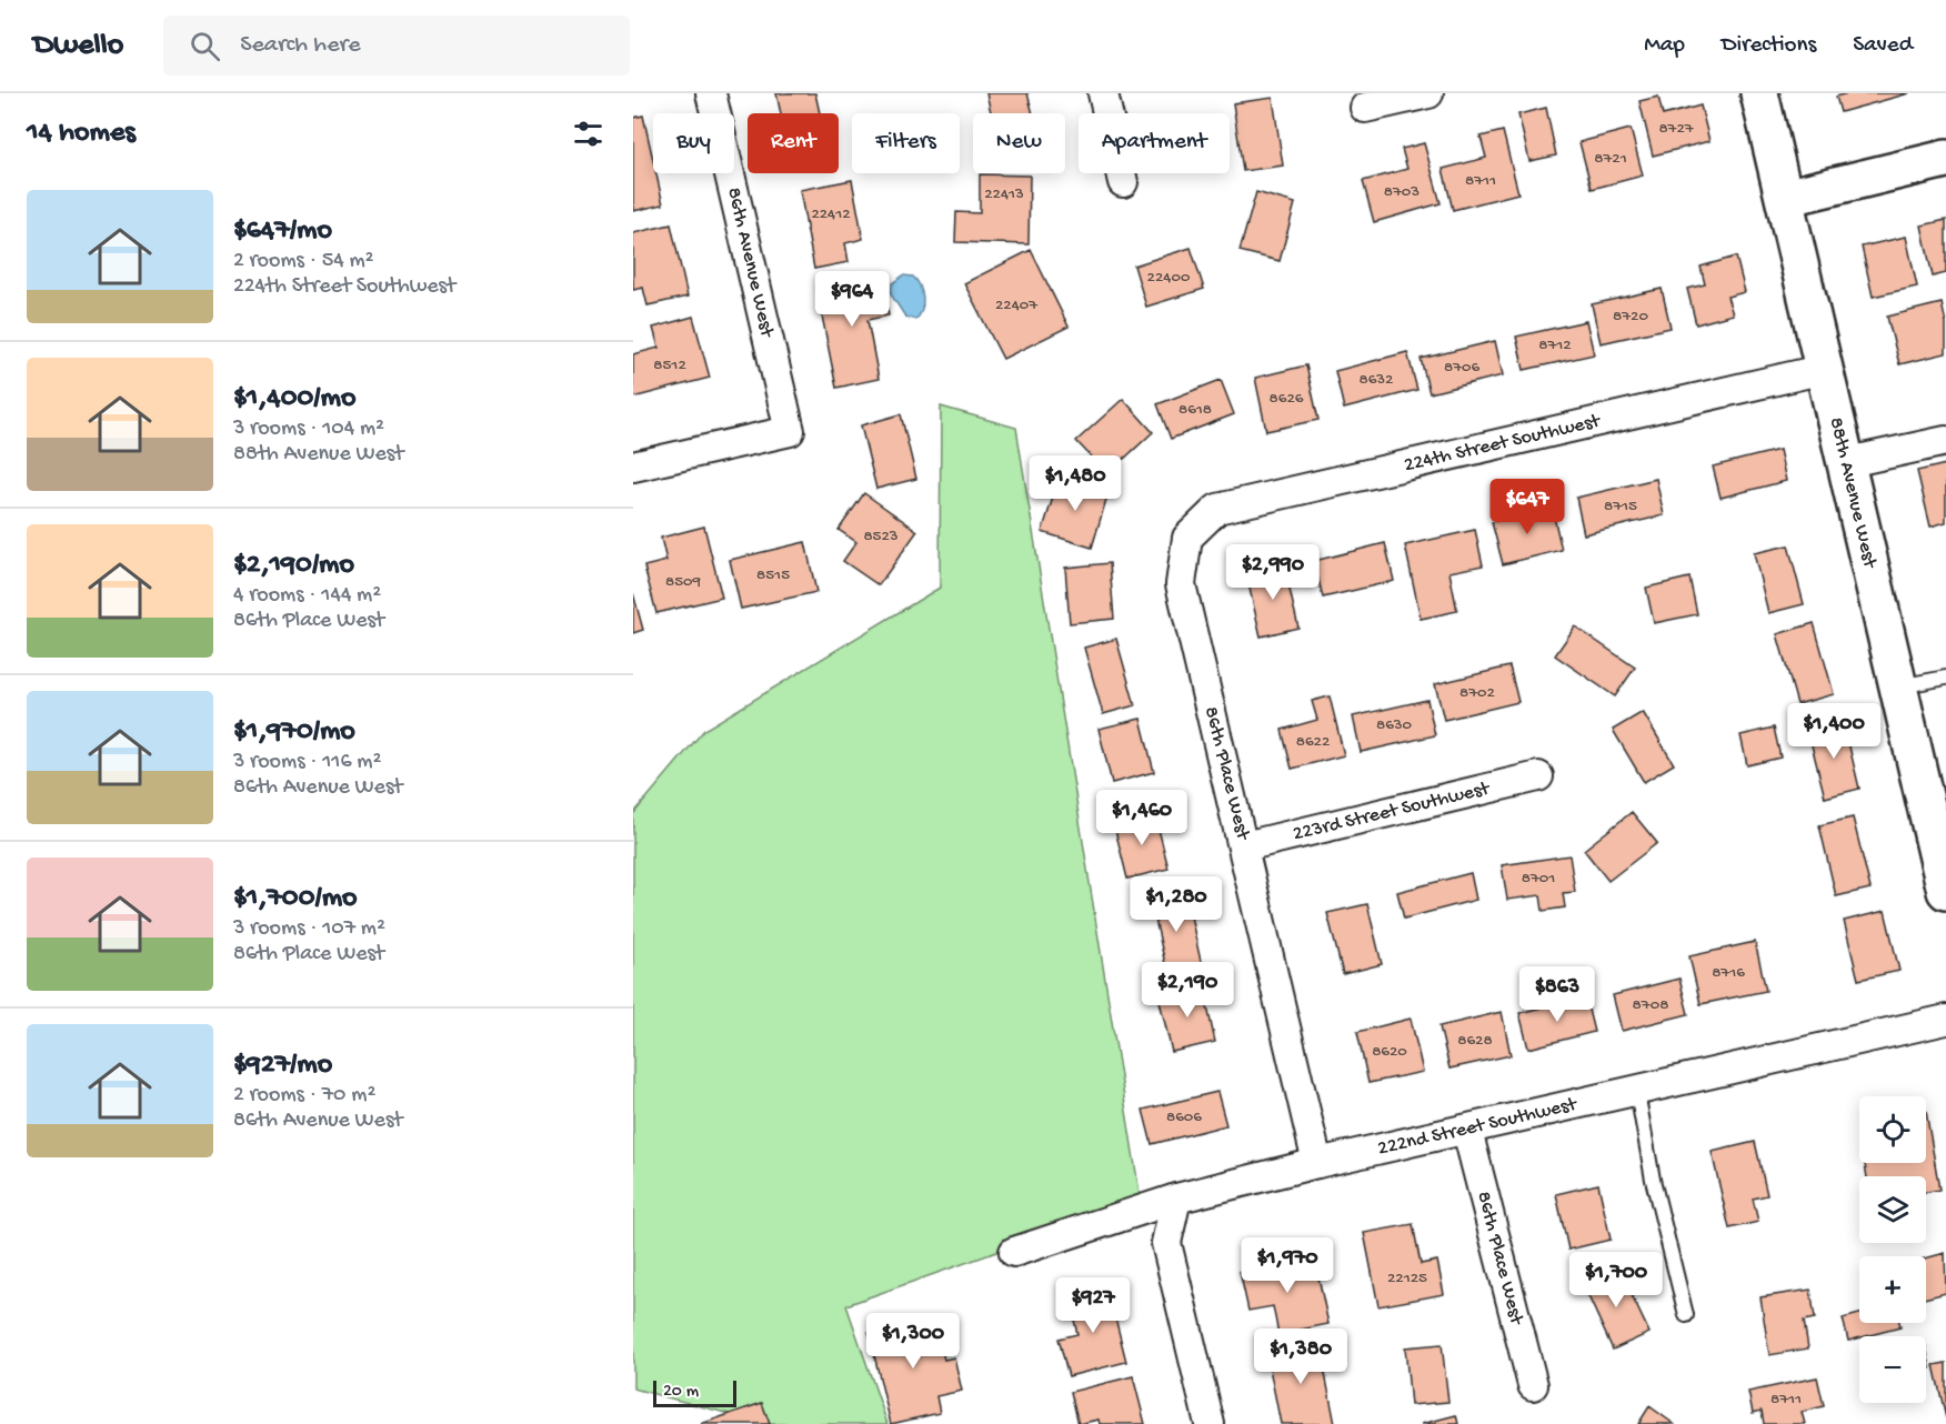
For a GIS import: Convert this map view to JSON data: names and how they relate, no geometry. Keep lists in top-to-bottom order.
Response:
{
  "streets": {
    "street": [
      "86th Avenue West",
      "224th Street Southwest",
      "88th Avenue West",
      "86th Place West",
      "223rd Street Southwest",
      "222nd Street Southwest"
    ]
  },
  "crossings": [
    ["224th Street Southwest", "88th Avenue West"],
    ["224th Street Southwest", "86th Place West"],
    ["86th Place West", "223rd Street Southwest"],
    ["86th Place West", "222nd Street Southwest"]
  ],
  "house_numbers": [
    "8727",
    "8721",
    "8711",
    "8703",
    "22413",
    "22412",
    "22400",
    "22407",
    "8720",
    "8712",
    "8512",
    "8706",
    "8632",
    "8626",
    "8618",
    "8715",
    "8523",
    "8515",
    "8509",
    "8702",
    "8630",
    "8622",
    "8701",
    "8716",
    "8708",
    "8628",
    "8620",
    "8606",
    "22125",
    "8711"
  ],
  "scale_bar": "20 m",
  "page": {
    "header": "Dwello",
    "search": "Search here",
    "nav": ["Map", "Directions", "Saved"],
    "heading": "14 homes",
    "chip": [
      "Buy",
      "Rent",
      "Filters",
      "New",
      "Apartment"
    ],
    "list": [
      {
        "name": "$647/mo",
        "note": "2 rooms · 54 m² · 224th Street Southwest"
      },
      {
        "name": "$1,400/mo",
        "note": "3 rooms · 104 m² · 88th Avenue West"
      },
      {
        "name": "$2,190/mo",
        "note": "4 rooms · 144 m² · 86th Place West"
      },
      {
        "name": "$1,970/mo",
        "note": "3 rooms · 116 m² · 86th Avenue West"
      },
      {
        "name": "$1,700/mo",
        "note": "3 rooms · 107 m² · 86th Place West"
      },
      {
        "name": "$927/mo",
        "note": "2 rooms · 70 m² · 86th Avenue West"
      }
    ],
    "price": [
      "$964",
      "$1,480",
      "$647",
      "$2,990",
      "$1,400",
      "$1,460",
      "$1,280",
      "$2,190",
      "$863",
      "$1,970",
      "$1,700",
      "$927",
      "$1,300",
      "$1,380"
    ],
    "map_buttons": ["+", "−"],
    "scale": "20 m"
  }
}
